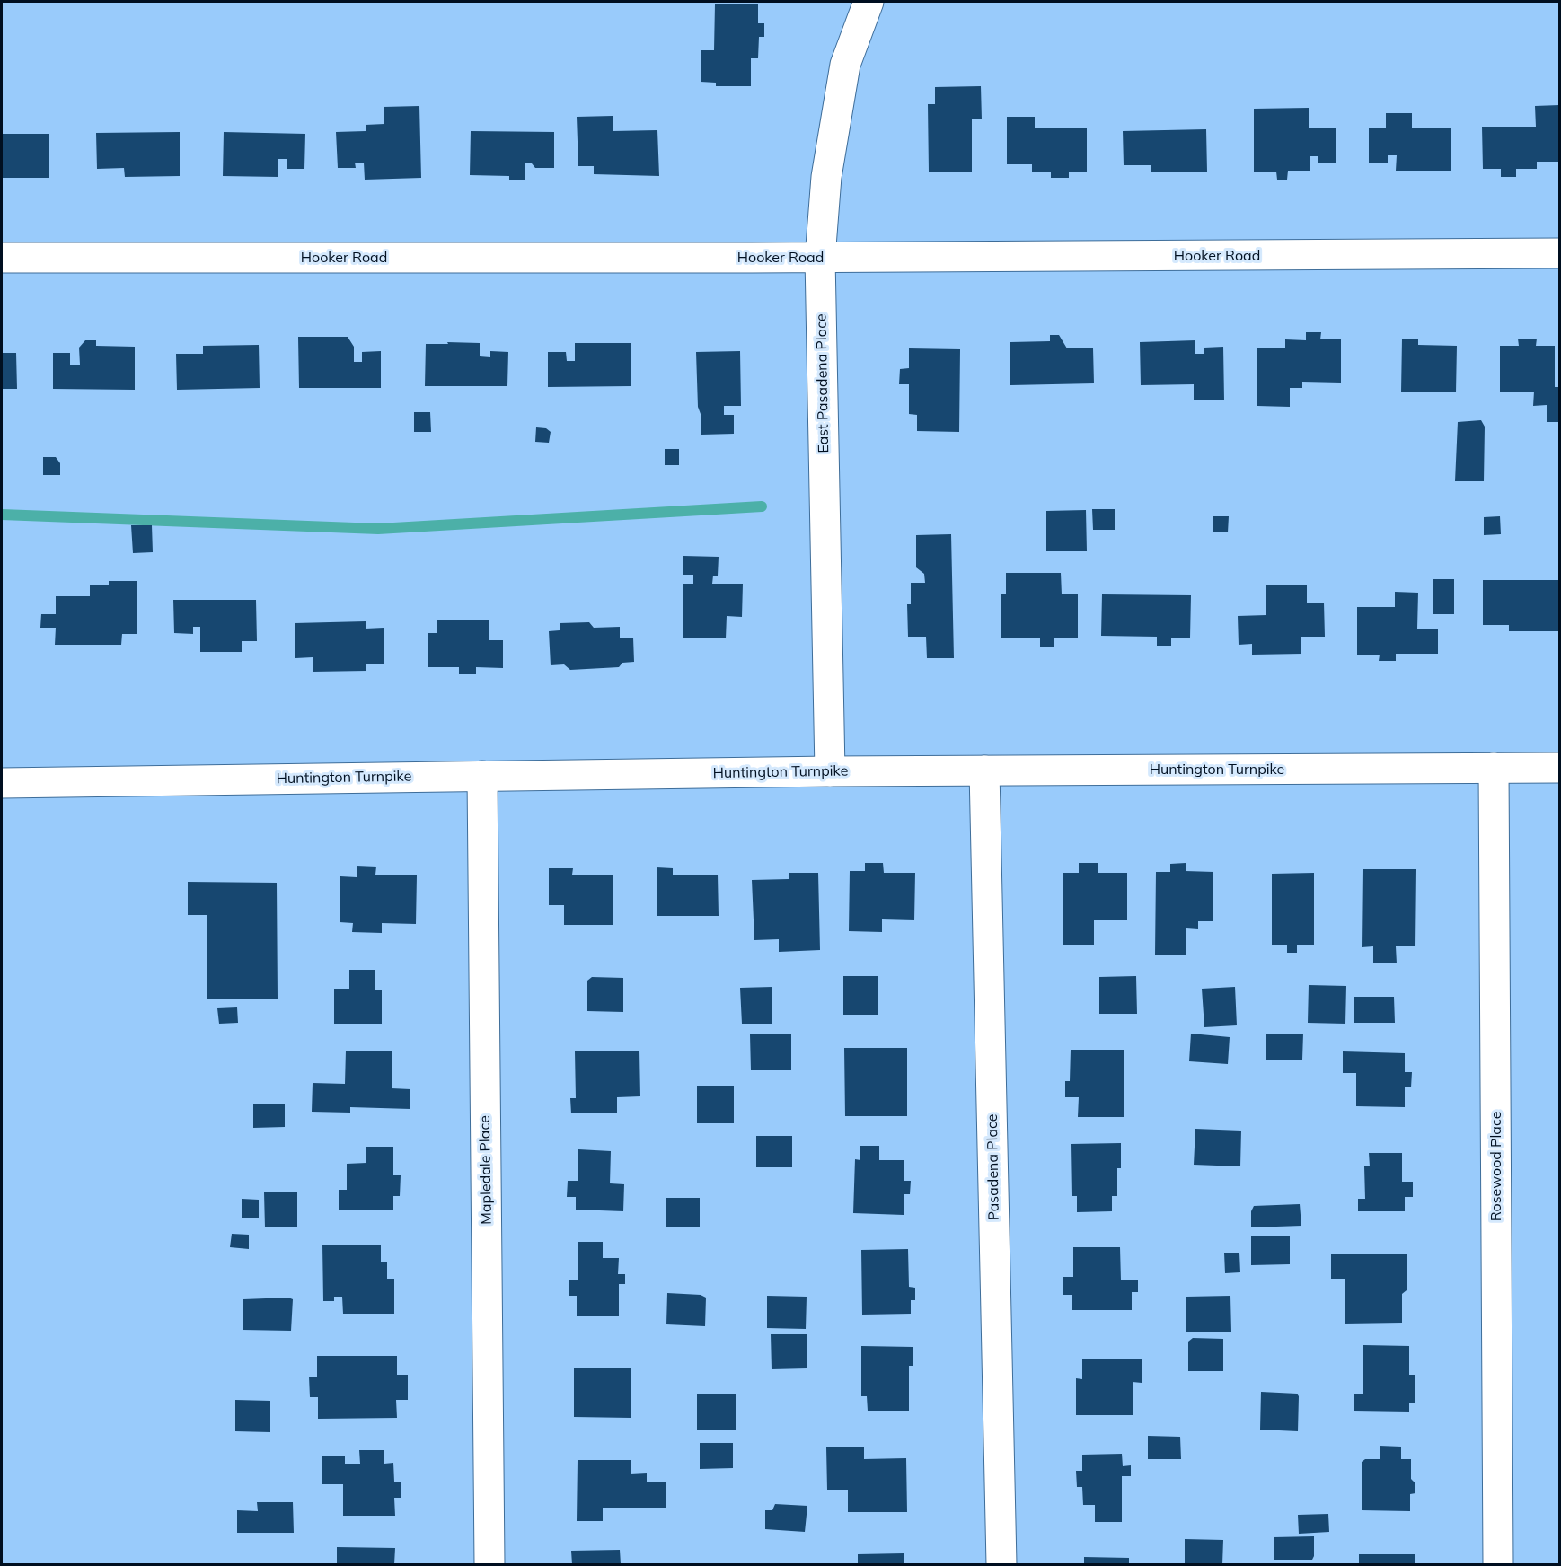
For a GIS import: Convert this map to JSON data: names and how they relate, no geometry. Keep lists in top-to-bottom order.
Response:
{
  "streets": {
    "street": [
      "Hooker Road",
      "East Pasadena Place",
      "Huntington Turnpike",
      "Rosewood Place",
      "Pasadena Place",
      "Mapledale Place"
    ]
  },
  "crossings": [
    ["Hooker Road", "East Pasadena Place"],
    ["East Pasadena Place", "Huntington Turnpike"],
    ["Huntington Turnpike", "Rosewood Place"],
    ["Huntington Turnpike", "Pasadena Place"],
    ["Huntington Turnpike", "Mapledale Place"]
  ]
}
